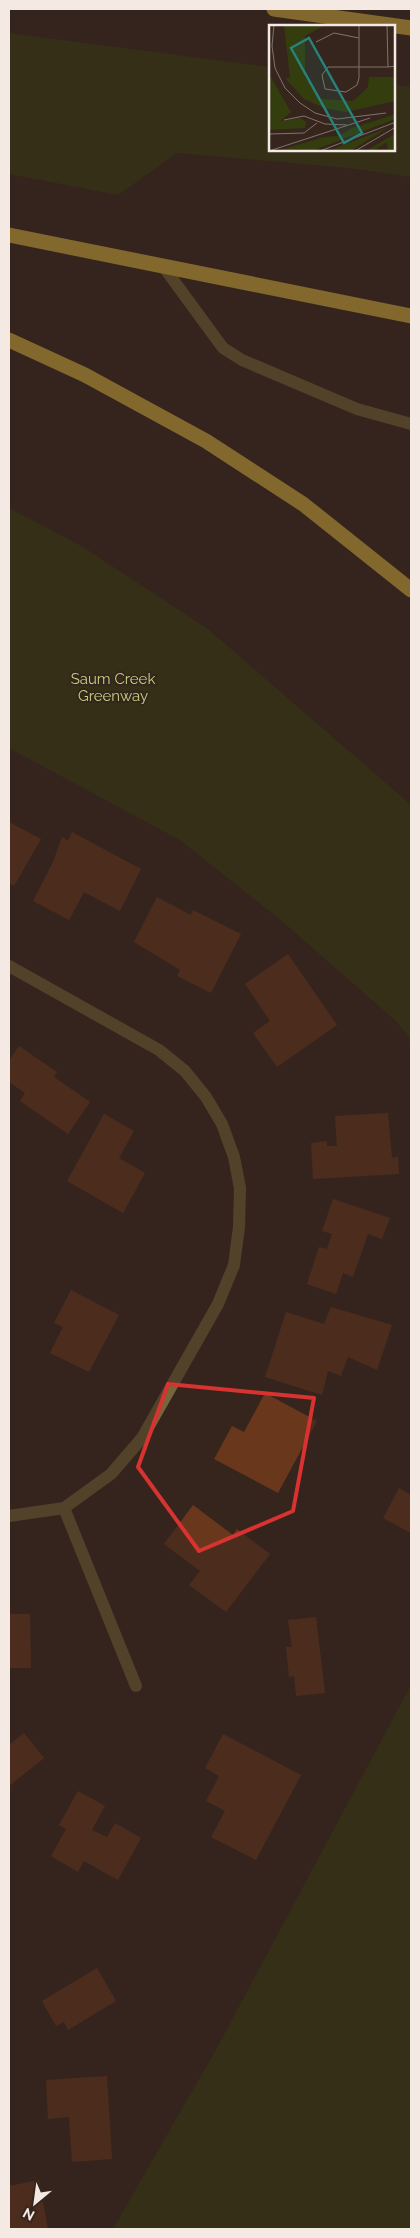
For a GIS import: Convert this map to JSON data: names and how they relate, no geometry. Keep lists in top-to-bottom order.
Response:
{
  "parks": ["Saum Creek Greenway"],
  "north": "bottom left"
}
